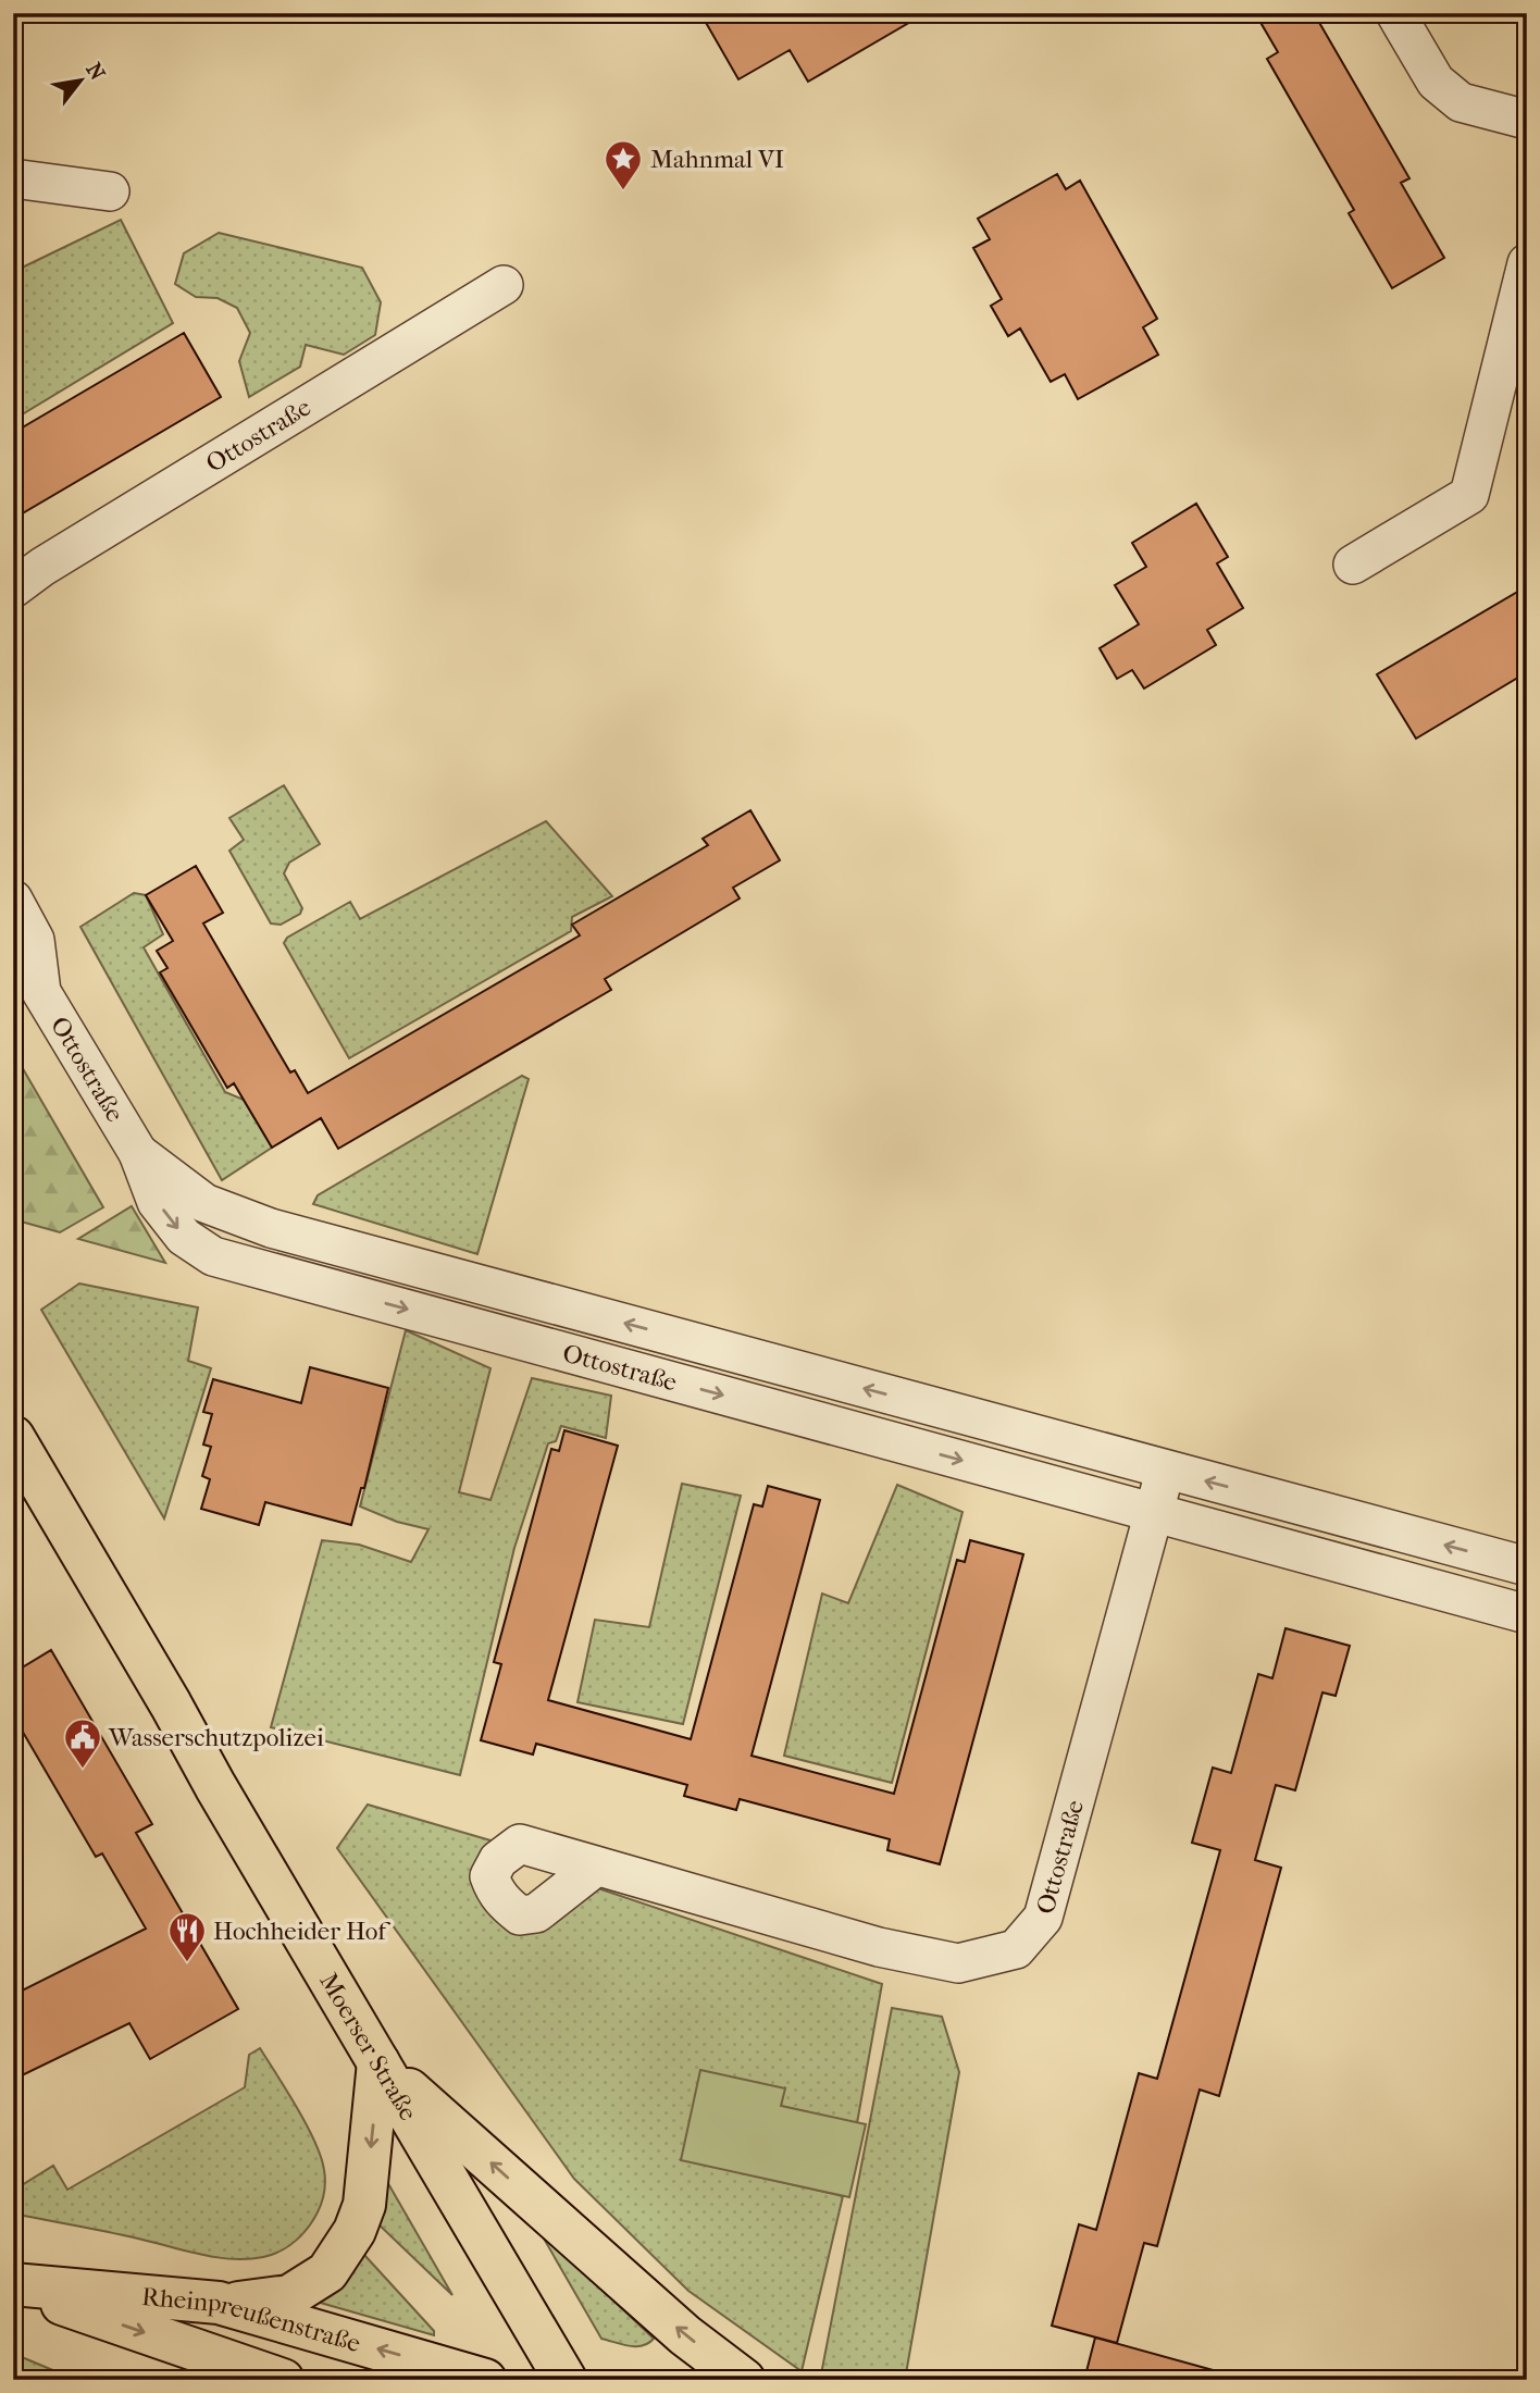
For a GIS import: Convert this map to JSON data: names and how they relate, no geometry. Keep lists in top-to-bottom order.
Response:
{
  "streets": {
    "main road": ["Moerser Straße", "Rheinpreußenstraße"],
    "street": ["Ottostraße"]
  },
  "places": {
    "place": ["Mahnmal VI"],
    "public building": ["Wasserschutzpolizei"],
    "restaurant": ["Hochheider Hof"]
  },
  "north": "top right"
}
